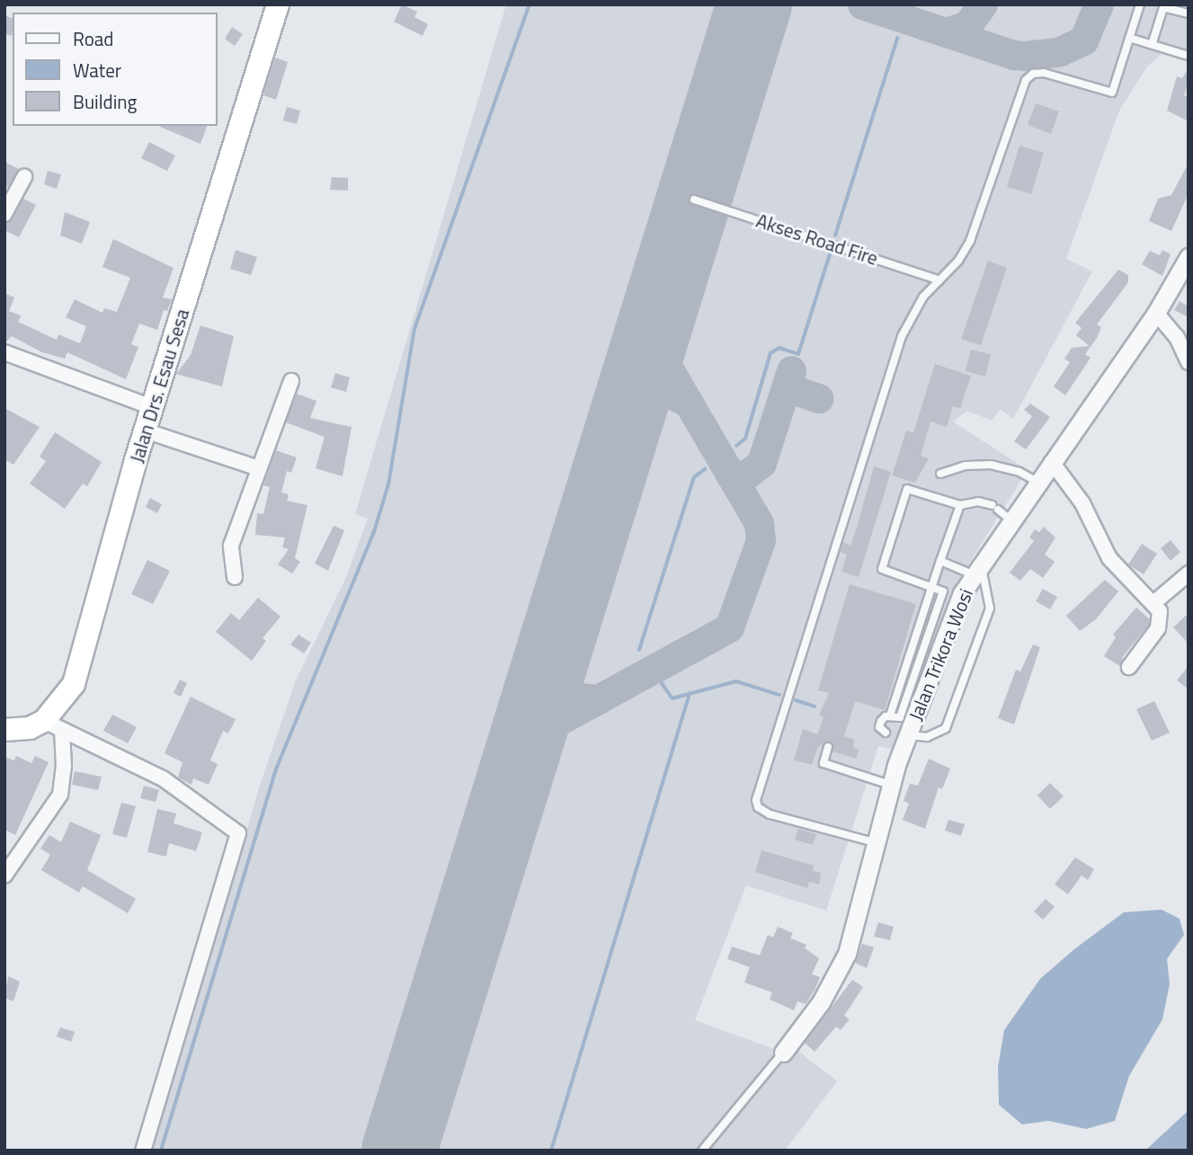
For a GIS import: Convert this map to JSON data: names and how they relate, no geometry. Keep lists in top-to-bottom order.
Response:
{
  "streets": {
    "highway": ["Jalan Drs. Esau Sesa"],
    "street": ["Jalan Trikora Wosi"],
    "lane": ["Akses Road Fire"]
  },
  "legend": ["Road", "Water", "Building"]
}
